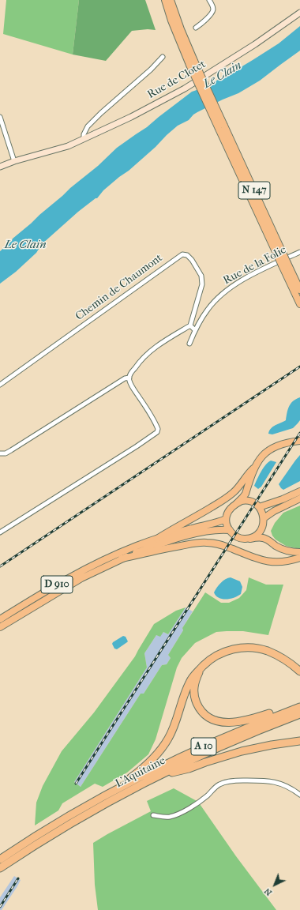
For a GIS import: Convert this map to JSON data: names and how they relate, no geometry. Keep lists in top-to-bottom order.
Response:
{
  "streets": {
    "highway": ["A 10", "L'Aquitaine"],
    "main road": ["Rue de Clotet", "N 147", "D 910"],
    "street": ["Rue de la Folie", "Chemin de Chaumont"]
  },
  "water": ["Le Clain"],
  "north": "bottom left"
}
